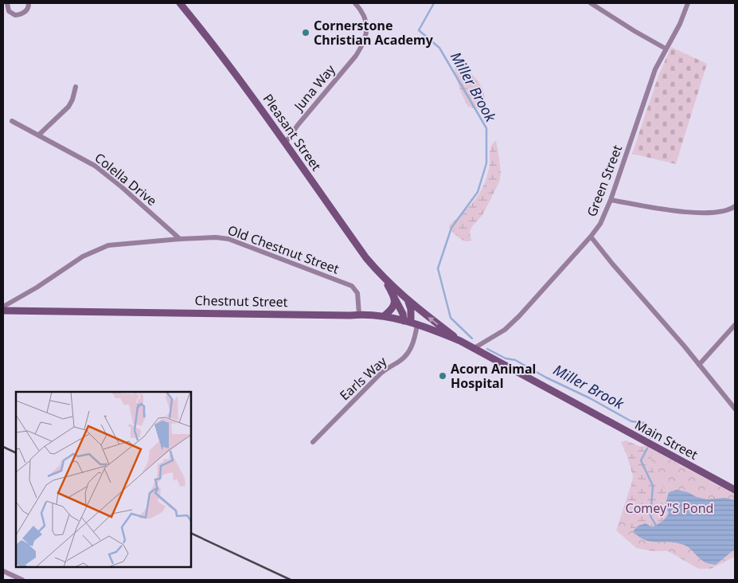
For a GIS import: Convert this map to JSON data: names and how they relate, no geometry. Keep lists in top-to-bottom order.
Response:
{
  "streets": {
    "main road": ["Pleasant Street", "Chestnut Street", "Main Street"],
    "street": [
      "Juna Way",
      "Colella Drive",
      "Green Street",
      "Old Chestnut Street",
      "Earls Way"
    ]
  },
  "crossings": [
    ["Juna Way", "Pleasant Street"],
    ["Pleasant Street", "Chestnut Street"],
    ["Pleasant Street", "Earls Way"],
    ["Colella Drive", "Old Chestnut Street"],
    ["Green Street", "Chestnut Street"],
    ["Green Street", "Main Street"],
    ["Old Chestnut Street", "Chestnut Street"],
    ["Chestnut Street", "Earls Way"],
    ["Chestnut Street", "Main Street"]
  ],
  "water": ["Miller Brook"],
  "parks": ["Comey\"S Pond"],
  "places": ["Cornerstone Christian Academy", "Acorn Animal Hospital"]
}
